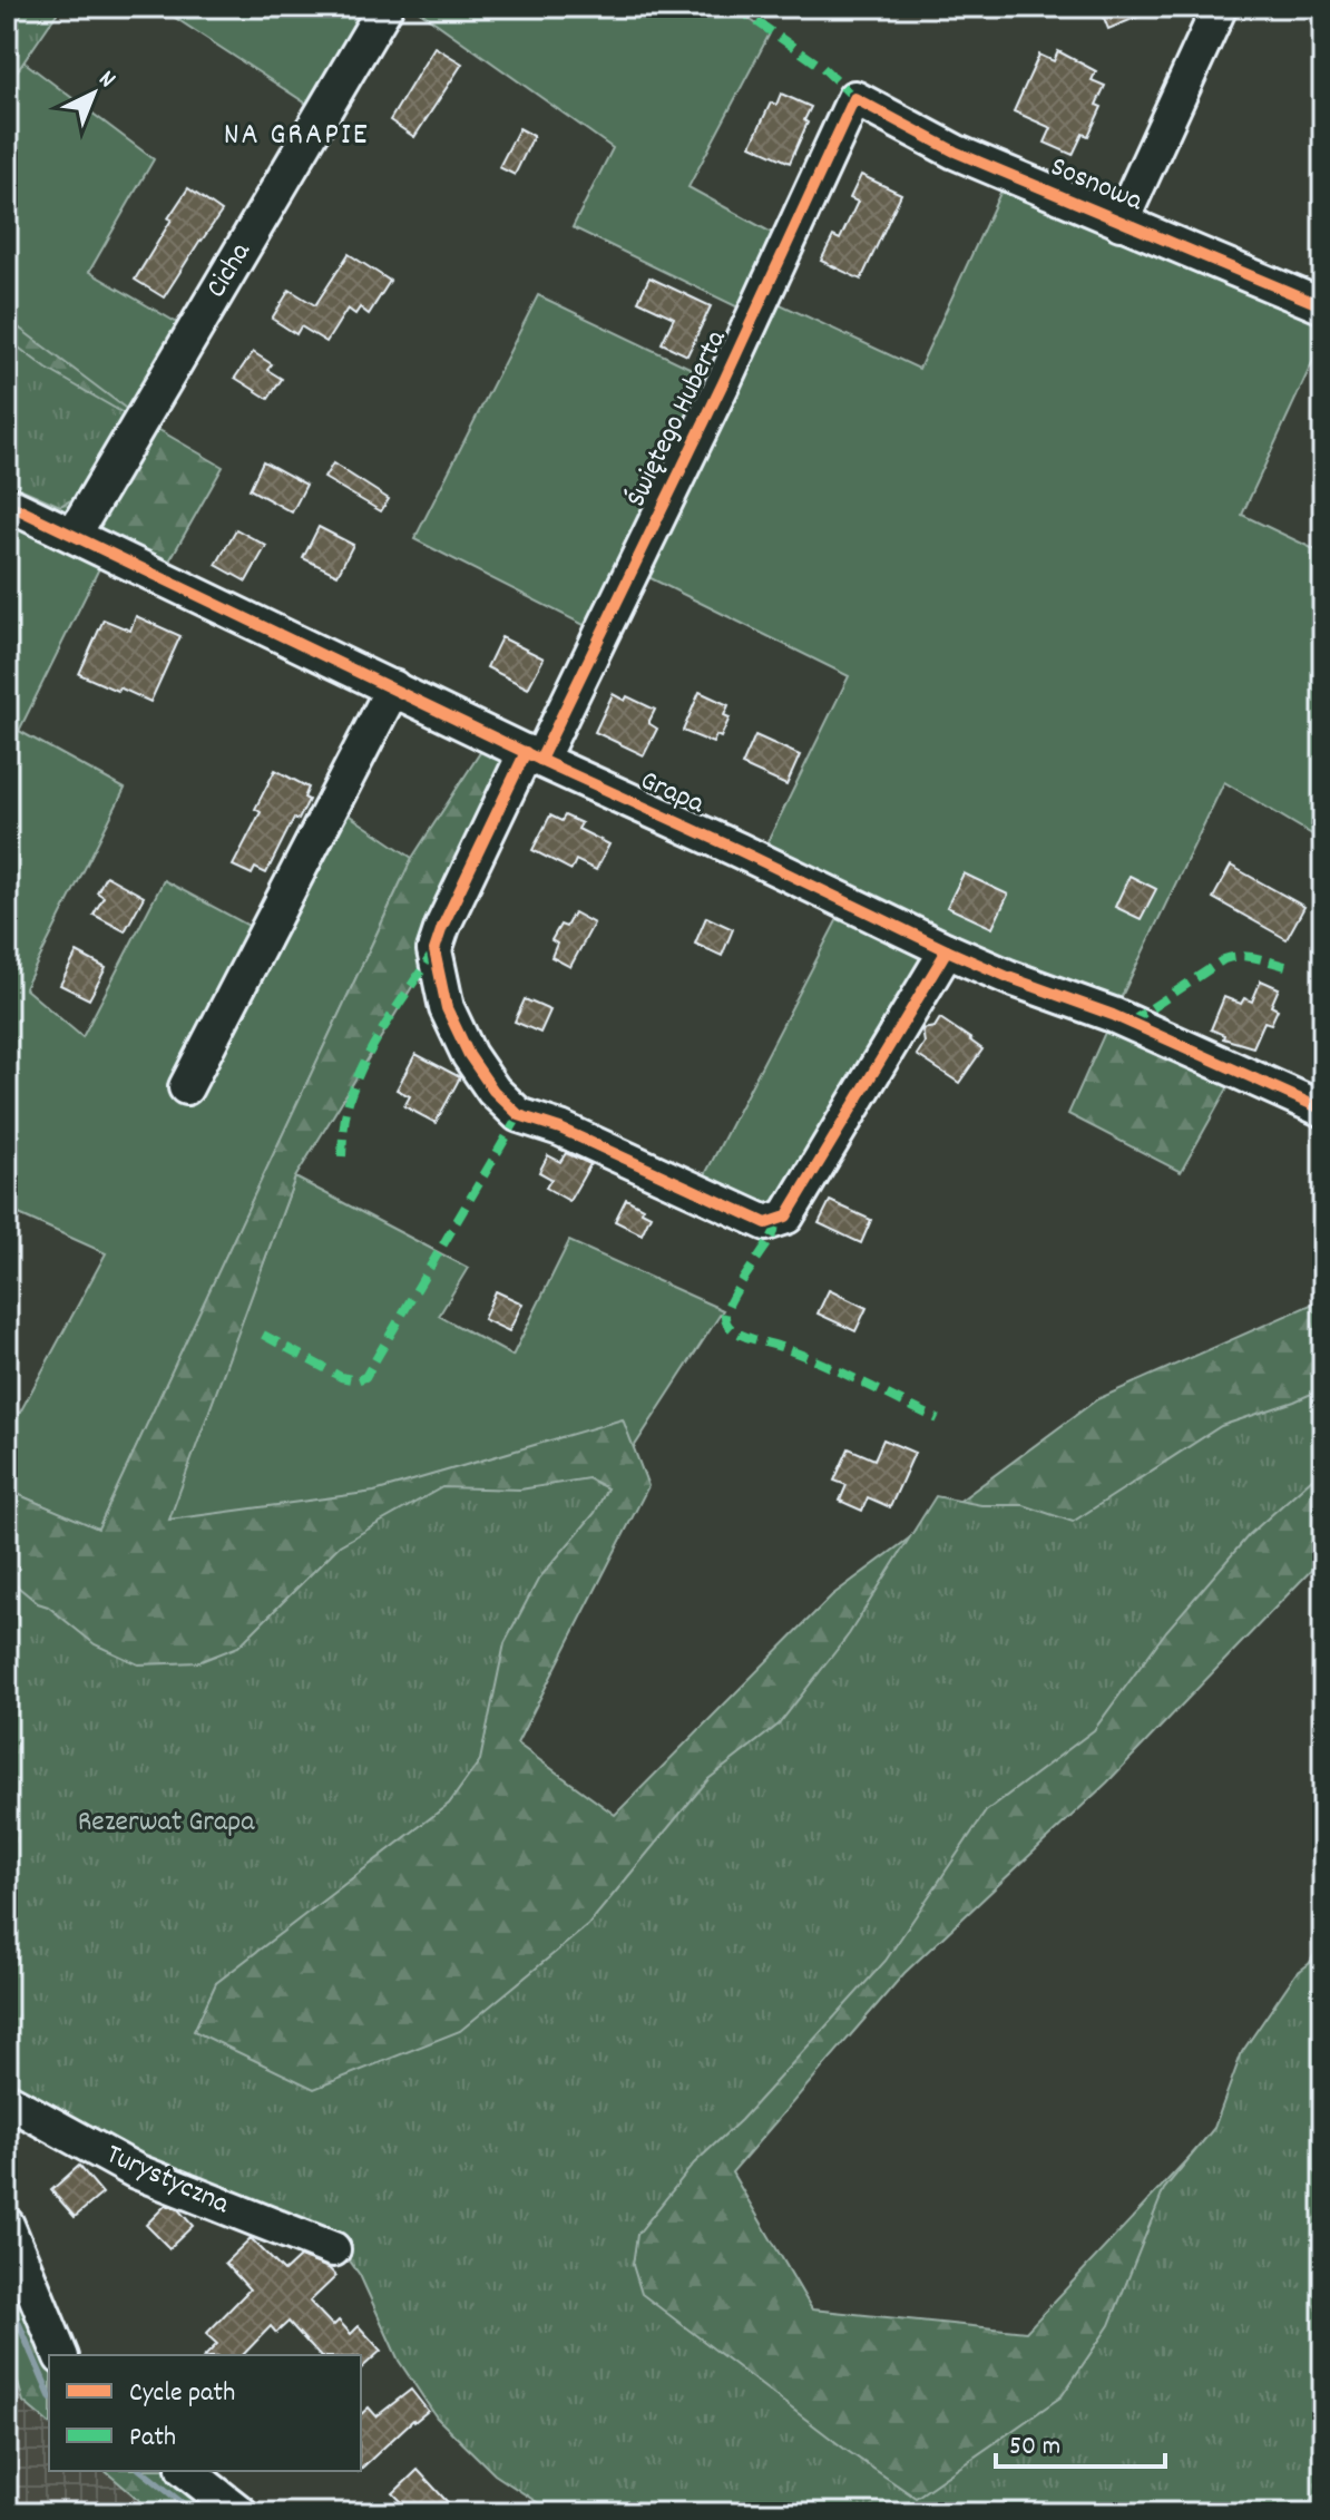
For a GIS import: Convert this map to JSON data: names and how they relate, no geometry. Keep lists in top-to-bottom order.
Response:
{
  "streets": {
    "street": [
      "Sosnowa",
      "Cicha",
      "Świętego Huberta",
      "Grapa",
      "Turystyczna"
    ]
  },
  "crossings": [
    ["Sosnowa", "Świętego Huberta"],
    ["Cicha", "Grapa"],
    ["Świętego Huberta", "Grapa"]
  ],
  "districts": ["NA GRAPIE"],
  "parks": ["Rezerwat Grapa"],
  "legend": ["Cycle path", "Path"],
  "scale_bar": "50 m",
  "north": "top right"
}
